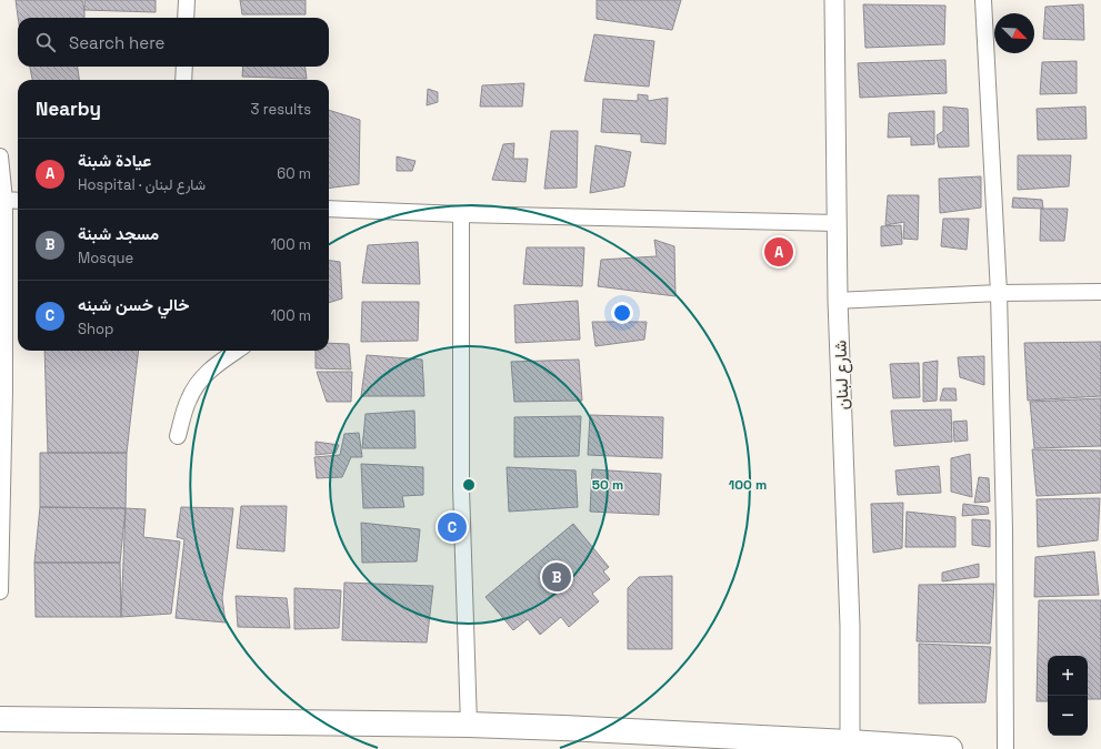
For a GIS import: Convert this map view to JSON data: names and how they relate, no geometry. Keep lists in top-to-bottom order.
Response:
{
  "streets": {
    "street": ["شارع لبنان"]
  },
  "north": "bottom right",
  "page": {
    "search": "Search here",
    "heading": ["Nearby", "3 results"],
    "list": [
      {
        "mark": "A",
        "name": "عيادة شبنة",
        "note": "Hospital · شارع لبنان",
        "value": "60 m"
      },
      {
        "mark": "B",
        "name": "مسجد شبنة",
        "note": "Mosque",
        "value": "100 m"
      },
      {
        "mark": "C",
        "name": "خالي خسن شبنه",
        "note": "Shop",
        "value": "100 m"
      }
    ],
    "pins": ["A", "C", "B"],
    "map_buttons": ["+", "−"]
  },
  "rings": ["50 m", "100 m"]
}
